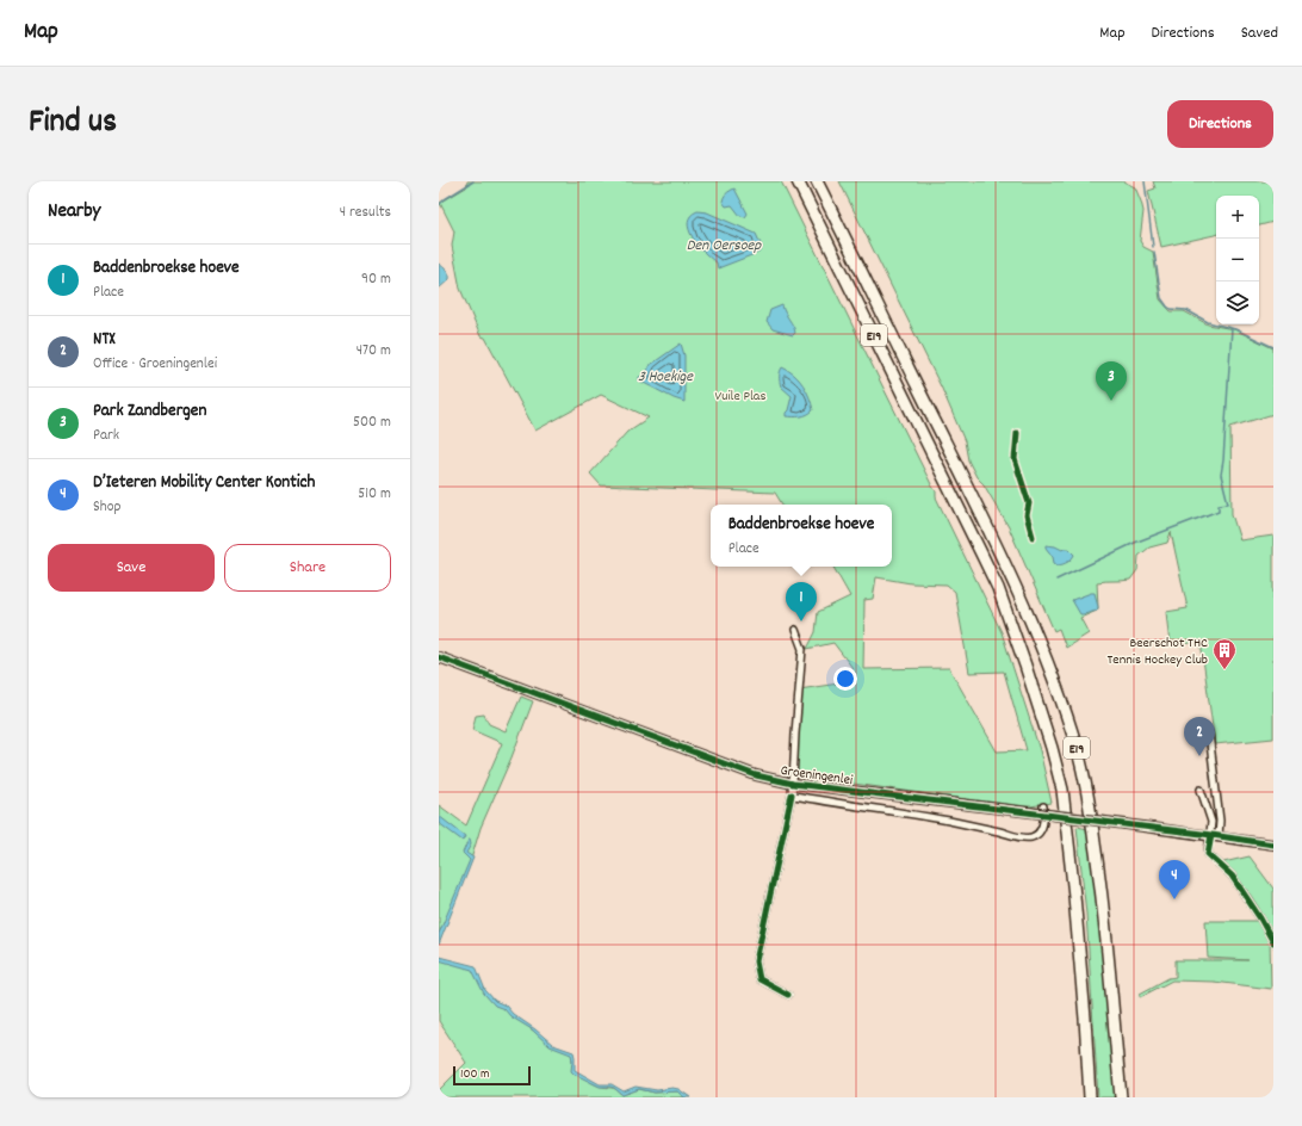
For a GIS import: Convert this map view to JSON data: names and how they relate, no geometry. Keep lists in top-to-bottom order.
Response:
{
  "streets": {
    "highway": ["E19"],
    "street": ["Groeningenlei"]
  },
  "water": ["Den Oersoep", "3 Hoekige"],
  "parks": ["Vuile Plas"],
  "places": {
    "building": ["Beerschot THC Tennis Hockey Club"]
  },
  "scale_bar": "100 m",
  "page": {
    "header": "Map",
    "nav": ["Map", "Directions", "Saved"],
    "title": "Find us",
    "buttons": [
      "Directions",
      ["Save", "Share"]
    ],
    "heading": ["Nearby", "4 results"],
    "map_buttons": ["+", "−"],
    "list": [
      {
        "mark": "1",
        "name": "Baddenbroekse hoeve",
        "note": "Place",
        "value": "90 m"
      },
      {
        "mark": "2",
        "name": "NTX",
        "note": "Office · Groeningenlei",
        "value": "470 m"
      },
      {
        "mark": "3",
        "name": "Park Zandbergen",
        "note": "Park",
        "value": "500 m"
      },
      {
        "mark": "4",
        "name": "D’Ieteren Mobility Center Kontich",
        "note": "Shop",
        "value": "510 m"
      }
    ],
    "pins": [
      "3",
      "1",
      "2",
      "4"
    ],
    "popup": ["Baddenbroekse hoeve", "Place"],
    "scale": "100 m"
  }
}
